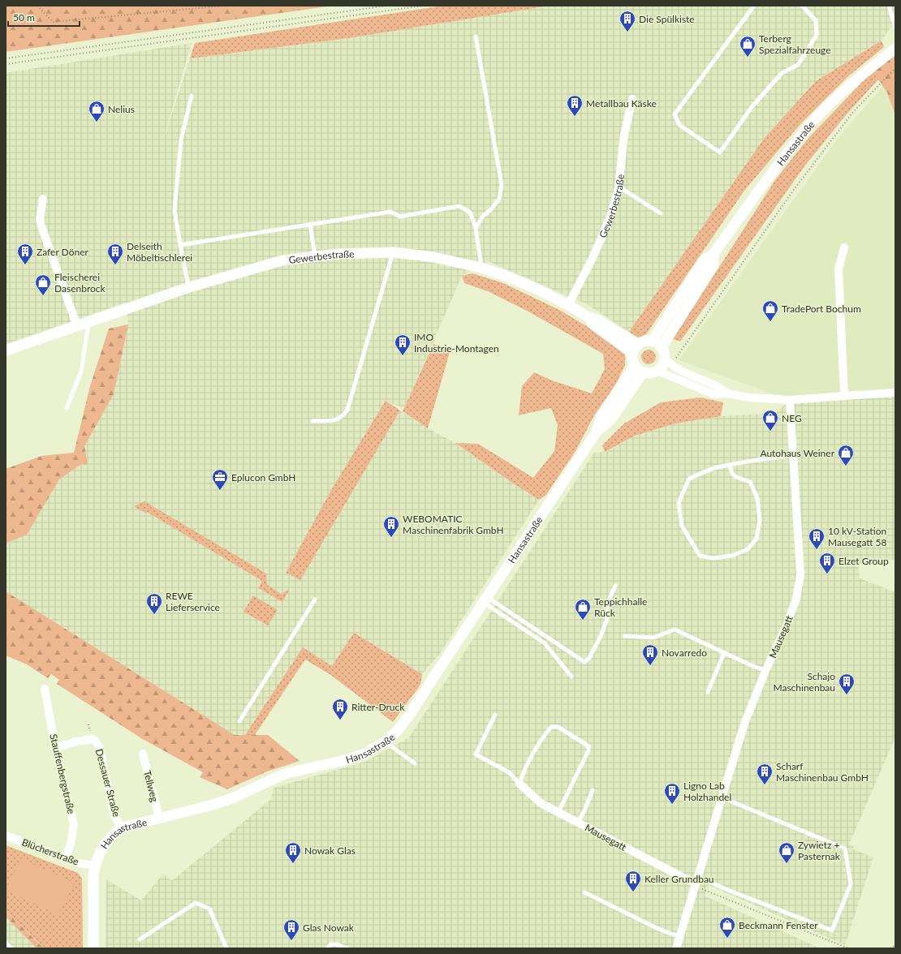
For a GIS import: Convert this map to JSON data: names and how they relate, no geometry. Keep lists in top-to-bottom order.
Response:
{
  "streets": {
    "street": [
      "Hansastraße",
      "Gewerbestraße",
      "Mausegatt",
      "Stauffenbergstraße",
      "Dessauer Straße",
      "Tellweg",
      "Blücherstraße"
    ]
  },
  "crossings": [
    ["Hansastraße", "Gewerbestraße"],
    ["Hansastraße", "Dessauer Straße"],
    ["Hansastraße", "Tellweg"],
    ["Hansastraße", "Blücherstraße"],
    ["Stauffenbergstraße", "Dessauer Straße"],
    ["Stauffenbergstraße", "Blücherstraße"]
  ],
  "places": {
    "building": [
      "Die Spülkiste",
      "Metallbau Käske",
      "Zafer Döner",
      "Delseith Möbeltischlerei",
      "IMO Industrie-Montagen",
      "WEBOMATIC Maschinenfabrik GmbH",
      "10 kV-Station Mausegatt 58",
      "Elzet Group",
      "REWE Lieferservice",
      "Novarredo",
      "Schajo Maschinenbau",
      "Ritter-Druck",
      "Scharf Maschinenbau GmbH",
      "Ligno Lab Holzhandel",
      "Nowak Glas",
      "Keller Grundbau",
      "Glas Nowak"
    ],
    "shop": [
      "Terberg Spezialfahrzeuge",
      "Nelius",
      "Fleischerei Dasenbrock",
      "TradePort Bochum",
      "NEG",
      "Autohaus Weiner",
      "Teppichhalle Rück",
      "Zywietz + Pasternak",
      "Beckmann Fenster"
    ],
    "office": ["Eplucon GmbH"]
  },
  "scale_bar": "50 m"
}
